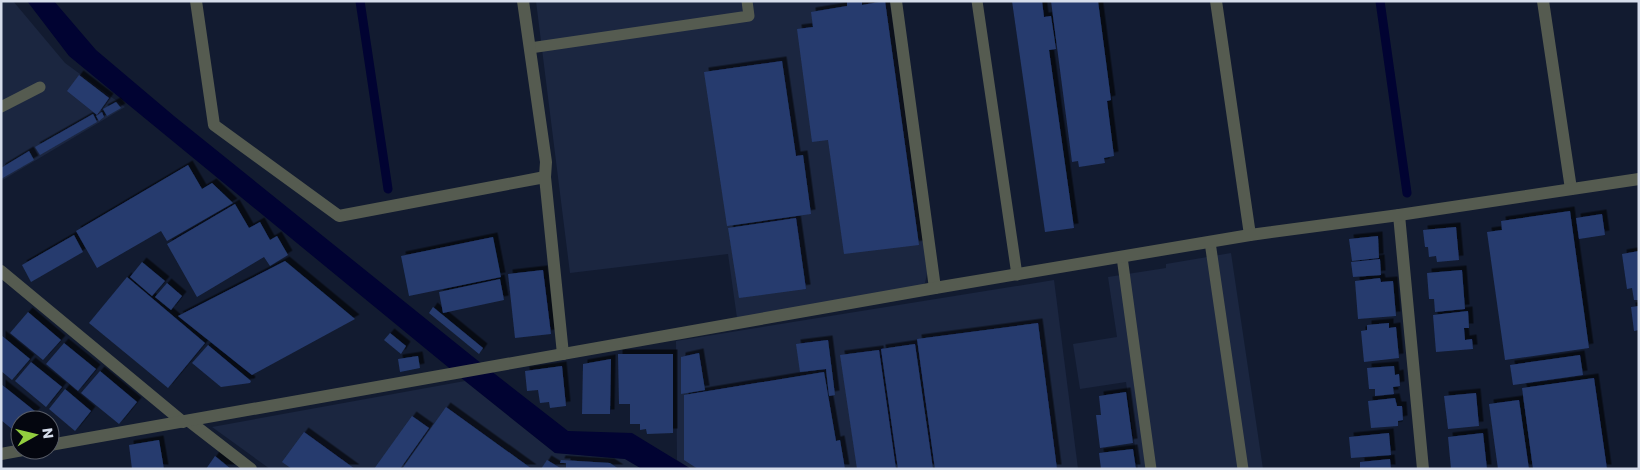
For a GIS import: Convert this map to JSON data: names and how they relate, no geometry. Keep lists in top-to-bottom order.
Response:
{
  "north": "right"
}
